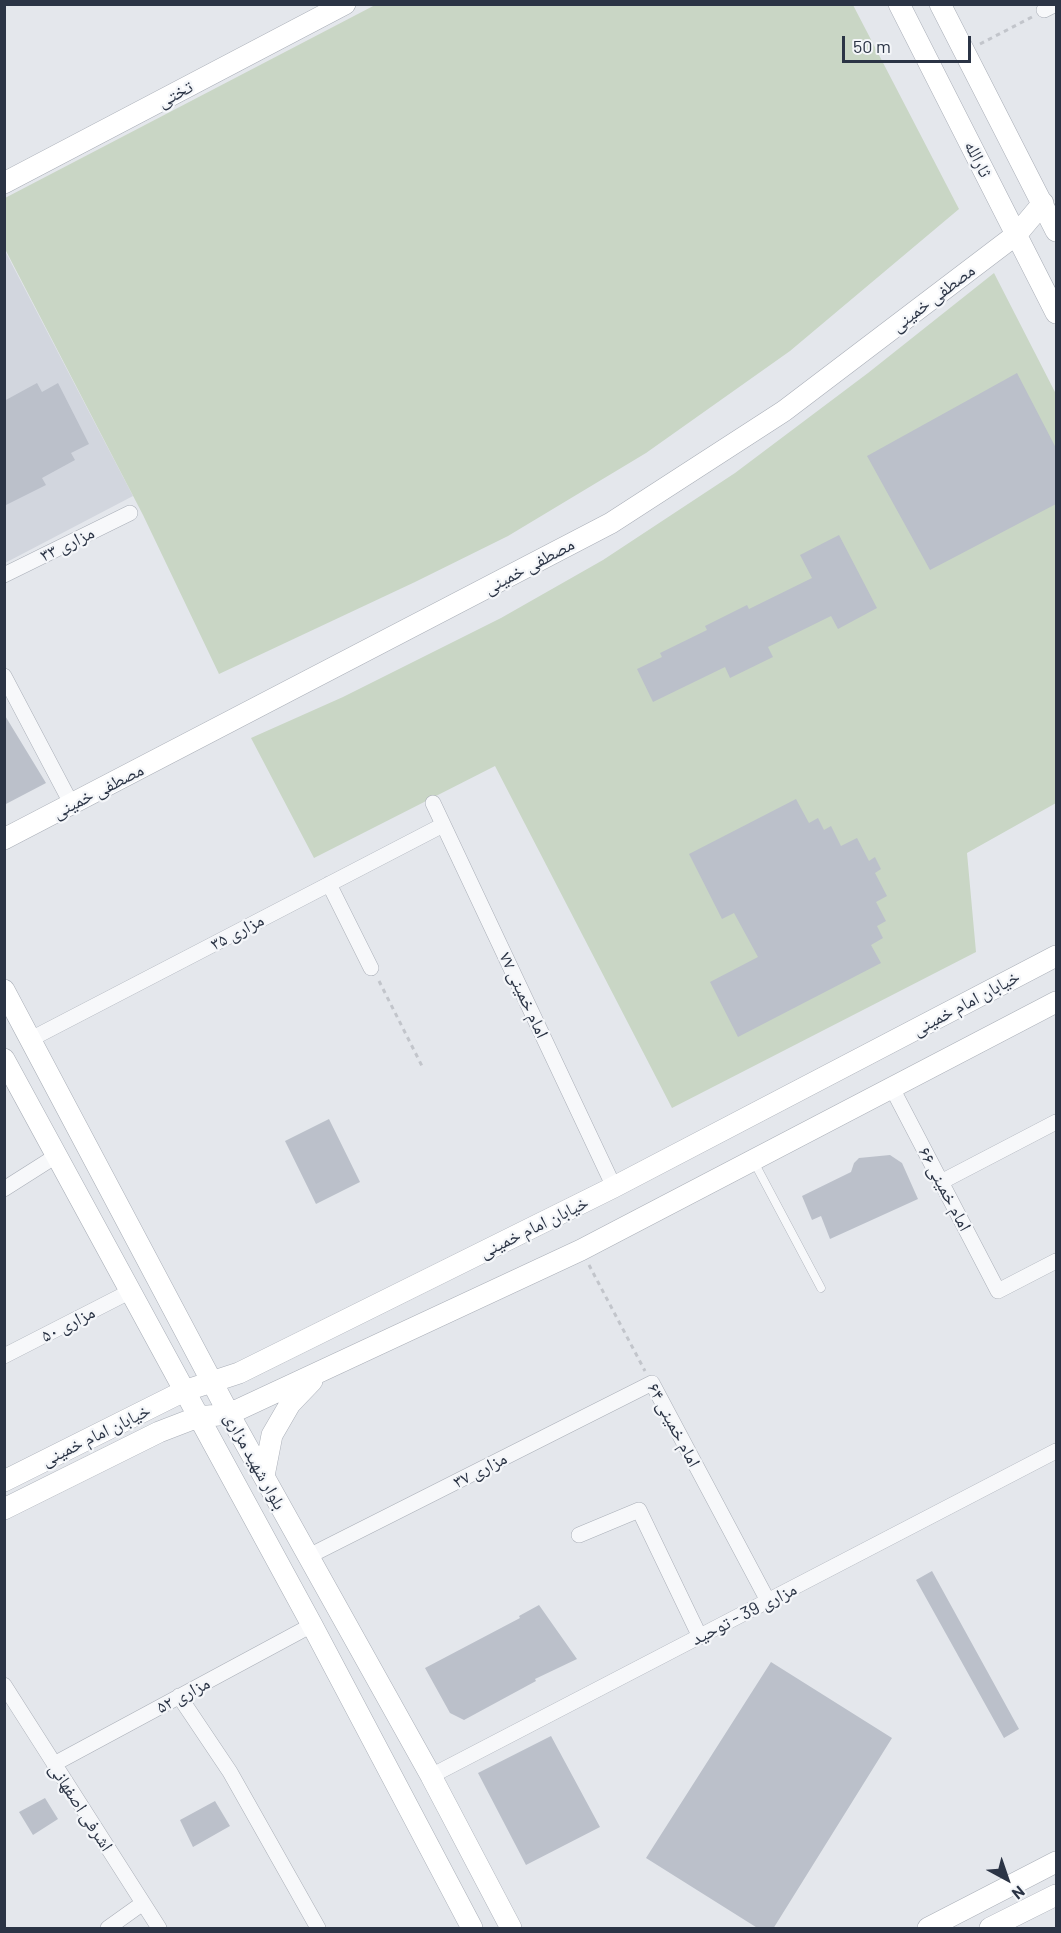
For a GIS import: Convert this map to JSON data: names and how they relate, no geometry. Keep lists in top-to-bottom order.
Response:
{
  "streets": {
    "main road": [
      "تختی",
      "ثارالله",
      "مصطفی خمینی",
      "خیابان امام خمینی",
      "بلوار شهید مزاری"
    ],
    "street": [
      "مزاری ۳۳",
      "مزاری ۳۵",
      "امام خمینی ۷۷",
      "امام خمینی ۶۶",
      "مزاری ۵۰",
      "امام خمینی ۶۴",
      "مزاری ۳۷",
      "مزاری 39 - توحید",
      "مزاری ۵۲",
      "اشرفی اصفهانی"
    ]
  },
  "crossings": [
    ["ثارالله", "مصطفی خمینی"],
    ["مزاری ۳۵", "امام خمینی ۷۷"],
    ["مزاری ۳۵", "بلوار شهید مزاری"],
    ["امام خمینی ۷۷", "خیابان امام خمینی"],
    ["خیابان امام خمینی", "امام خمینی ۶۶"],
    ["خیابان امام خمینی", "امام خمینی ۶۴"],
    ["خیابان امام خمینی", "بلوار شهید مزاری"],
    ["مزاری ۵۰", "بلوار شهید مزاری"],
    ["امام خمینی ۶۴", "مزاری ۳۷"],
    ["امام خمینی ۶۴", "مزاری 39 - توحید"],
    ["بلوار شهید مزاری", "مزاری ۳۷"],
    ["بلوار شهید مزاری", "مزاری 39 - توحید"],
    ["بلوار شهید مزاری", "مزاری ۵۲"],
    ["مزاری ۵۲", "اشرفی اصفهانی"]
  ],
  "scale_bar": "50 m",
  "north": "bottom right"
}
